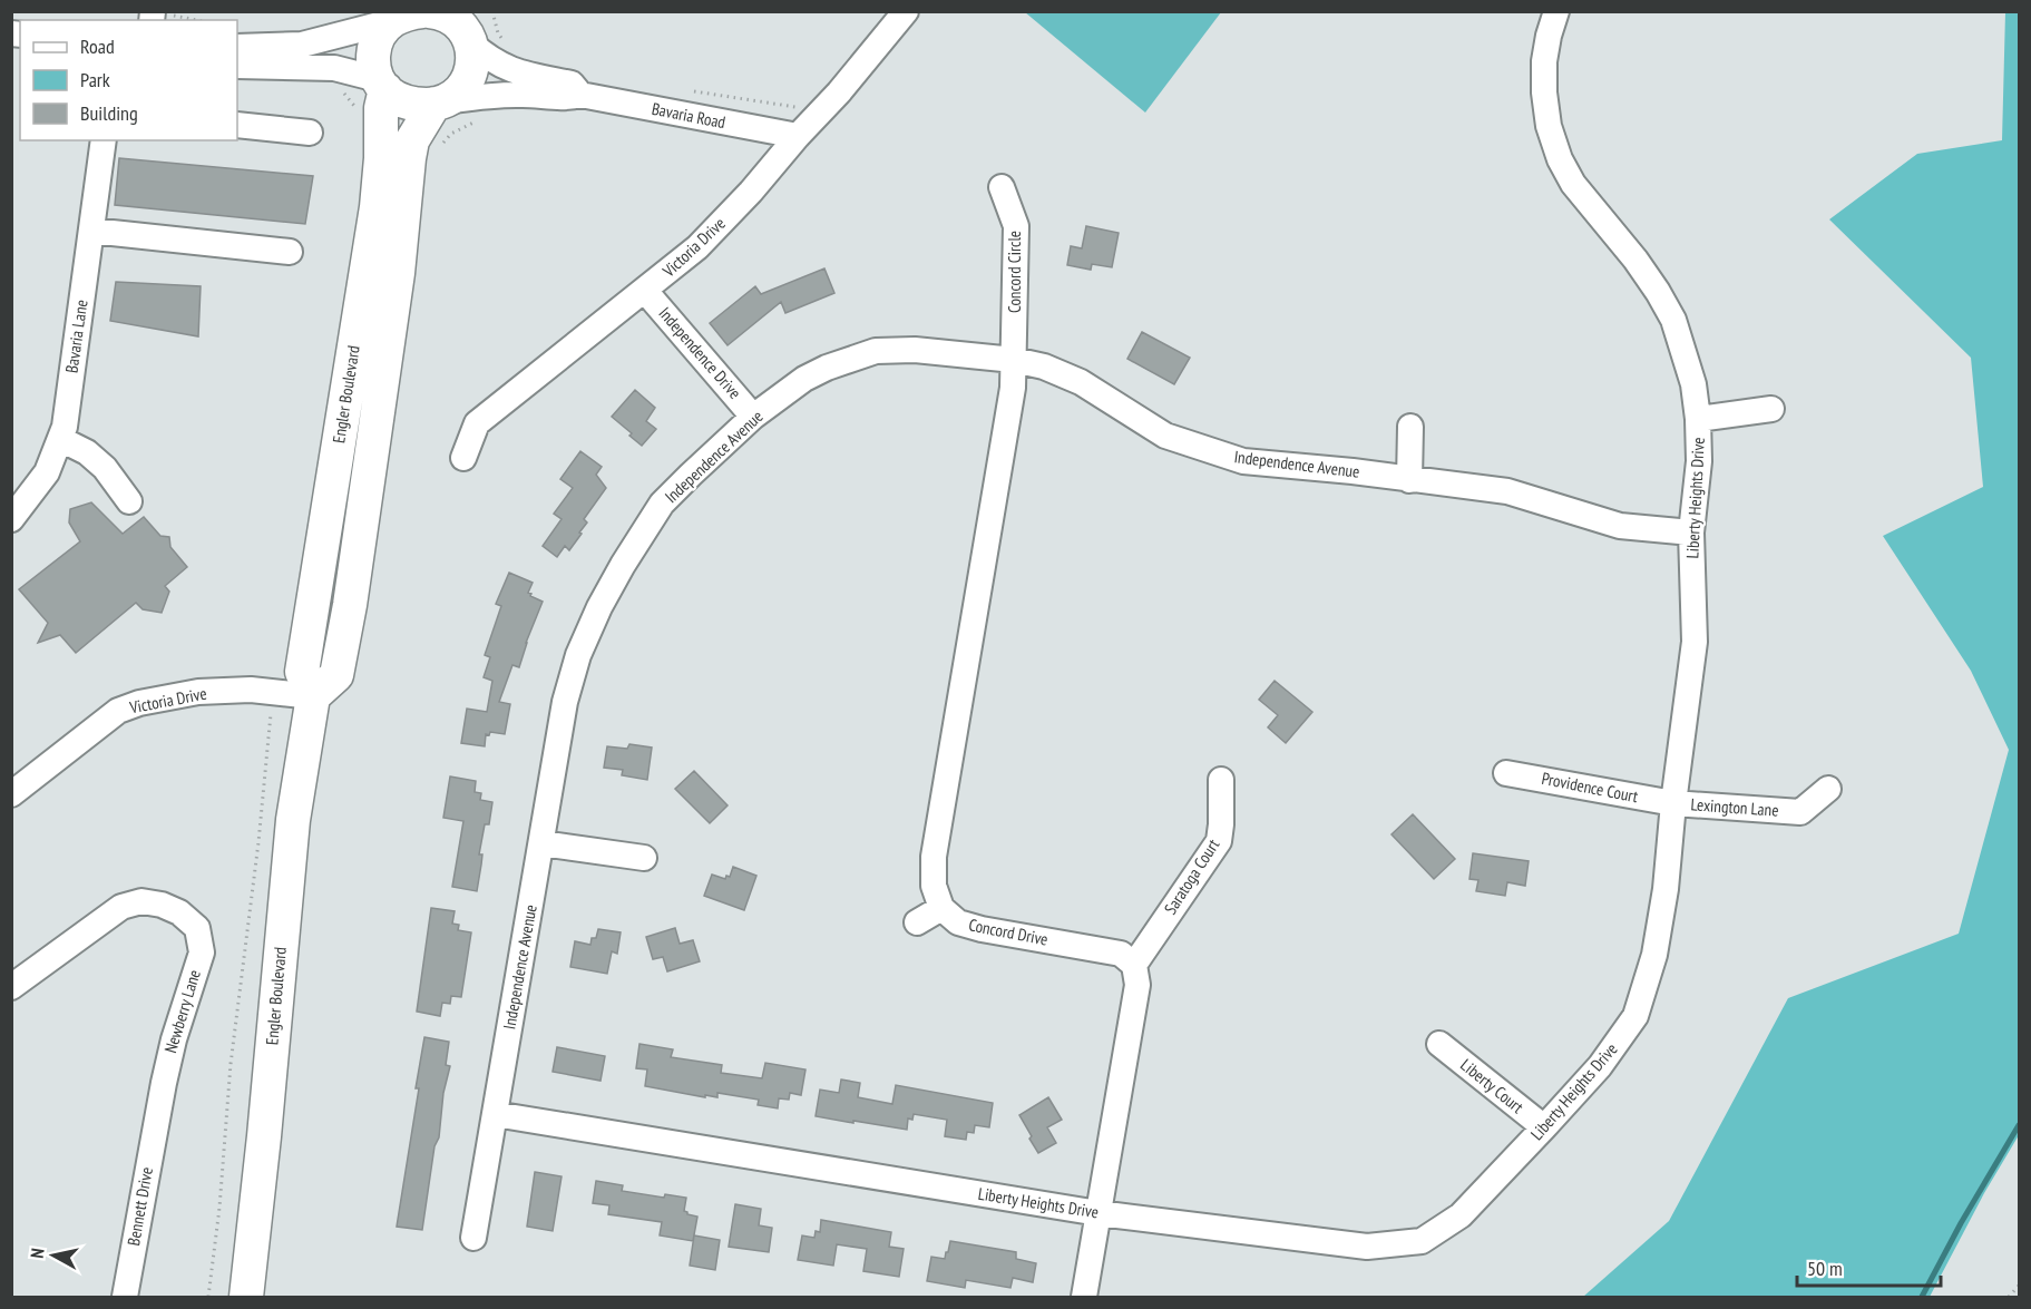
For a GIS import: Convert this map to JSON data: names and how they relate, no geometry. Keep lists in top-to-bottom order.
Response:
{
  "streets": {
    "main road": ["Engler Boulevard"],
    "street": [
      "Bavaria Road",
      "Victoria Drive",
      "Concord Circle",
      "Bavaria Lane",
      "Independence Drive",
      "Independence Avenue",
      "Liberty Heights Drive",
      "Providence Court",
      "Lexington Lane",
      "Saratoga Court",
      "Concord Drive",
      "Newberry Lane",
      "Liberty Court",
      "Bennett Drive"
    ]
  },
  "crossings": [
    ["Bavaria Road", "Victoria Drive"],
    ["Bavaria Road", "Engler Boulevard"],
    ["Victoria Drive", "Independence Drive"],
    ["Victoria Drive", "Engler Boulevard"],
    ["Concord Circle", "Independence Avenue"],
    ["Independence Drive", "Independence Avenue"],
    ["Independence Avenue", "Liberty Heights Drive"],
    ["Liberty Heights Drive", "Providence Court"],
    ["Liberty Heights Drive", "Lexington Lane"],
    ["Liberty Heights Drive", "Liberty Court"],
    ["Providence Court", "Lexington Lane"],
    ["Saratoga Court", "Concord Drive"],
    ["Newberry Lane", "Bennett Drive"]
  ],
  "legend": ["Road", "Park", "Building"],
  "scale_bar": "50 m",
  "north": "left"
}
